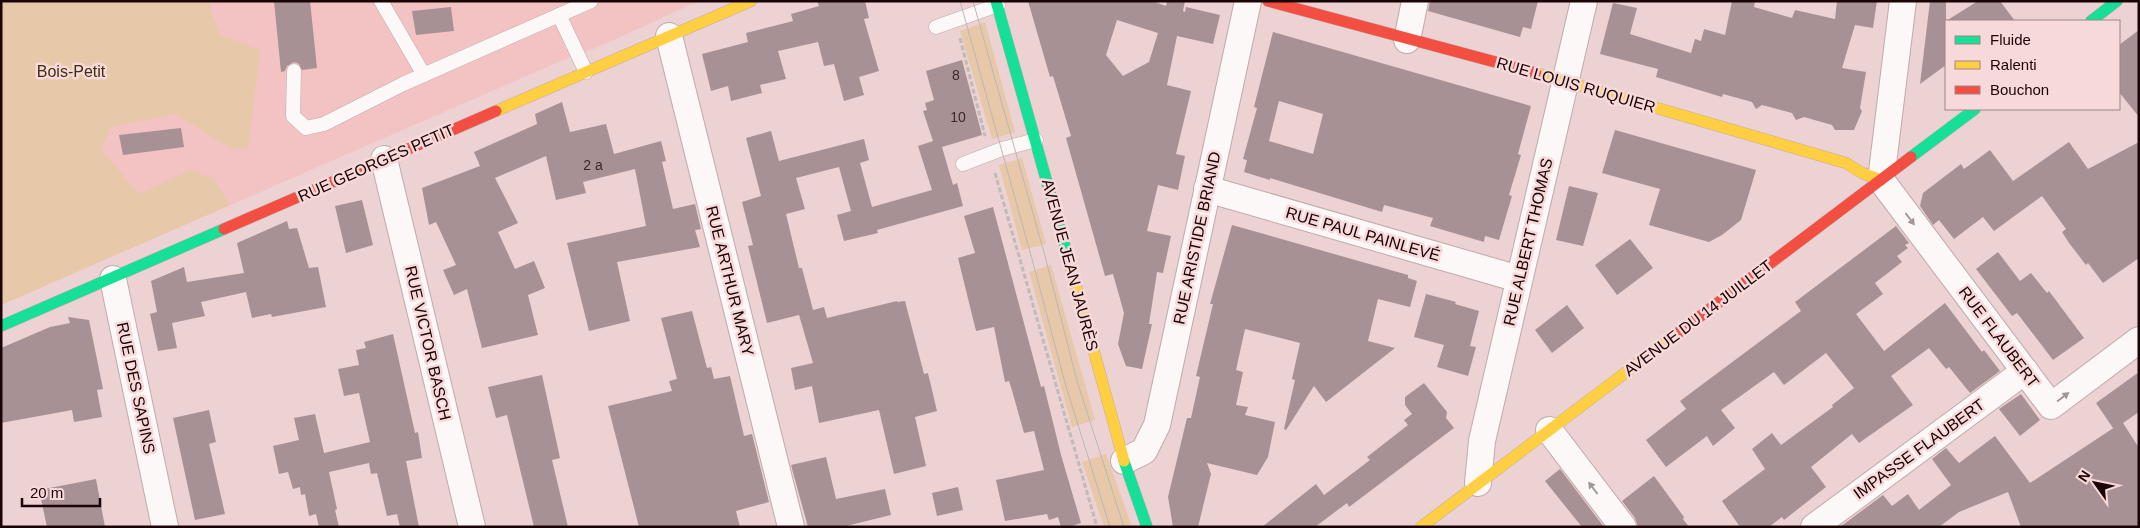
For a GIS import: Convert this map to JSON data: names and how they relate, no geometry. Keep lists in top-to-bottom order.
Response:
{
  "streets": {
    "street": [
      "RUE LOUIS RUQUIER",
      "RUE GEORGES PETIT",
      "RUE PAUL PAINLEVÉ",
      "RUE ARISTIDE BRIAND",
      "RUE ALBERT THOMAS",
      "AVENUE JEAN JAURÈS",
      "RUE ARTHUR MARY",
      "AVENUE DU 14 JUILLET",
      "RUE FLAUBERT",
      "RUE VICTOR BASCH",
      "RUE DES SAPINS",
      "IMPASSE FLAUBERT"
    ]
  },
  "crossings": [
    ["RUE LOUIS RUQUIER", "RUE ALBERT THOMAS"],
    ["RUE LOUIS RUQUIER", "AVENUE DU 14 JUILLET"],
    ["RUE LOUIS RUQUIER", "RUE FLAUBERT"],
    ["RUE GEORGES PETIT", "RUE ARTHUR MARY"],
    ["RUE GEORGES PETIT", "RUE VICTOR BASCH"],
    ["RUE GEORGES PETIT", "RUE DES SAPINS"],
    ["RUE PAUL PAINLEVÉ", "RUE ARISTIDE BRIAND"],
    ["RUE PAUL PAINLEVÉ", "RUE ALBERT THOMAS"],
    ["RUE ARISTIDE BRIAND", "AVENUE JEAN JAURÈS"],
    ["RUE ALBERT THOMAS", "AVENUE DU 14 JUILLET"],
    ["AVENUE DU 14 JUILLET", "RUE FLAUBERT"],
    ["RUE FLAUBERT", "IMPASSE FLAUBERT"]
  ],
  "parks": ["Bois-Petit"],
  "house_numbers": ["8", "10", "2 a"],
  "legend": ["Fluide", "Ralenti", "Bouchon"],
  "scale_bar": "20 m",
  "north": "top left"
}
